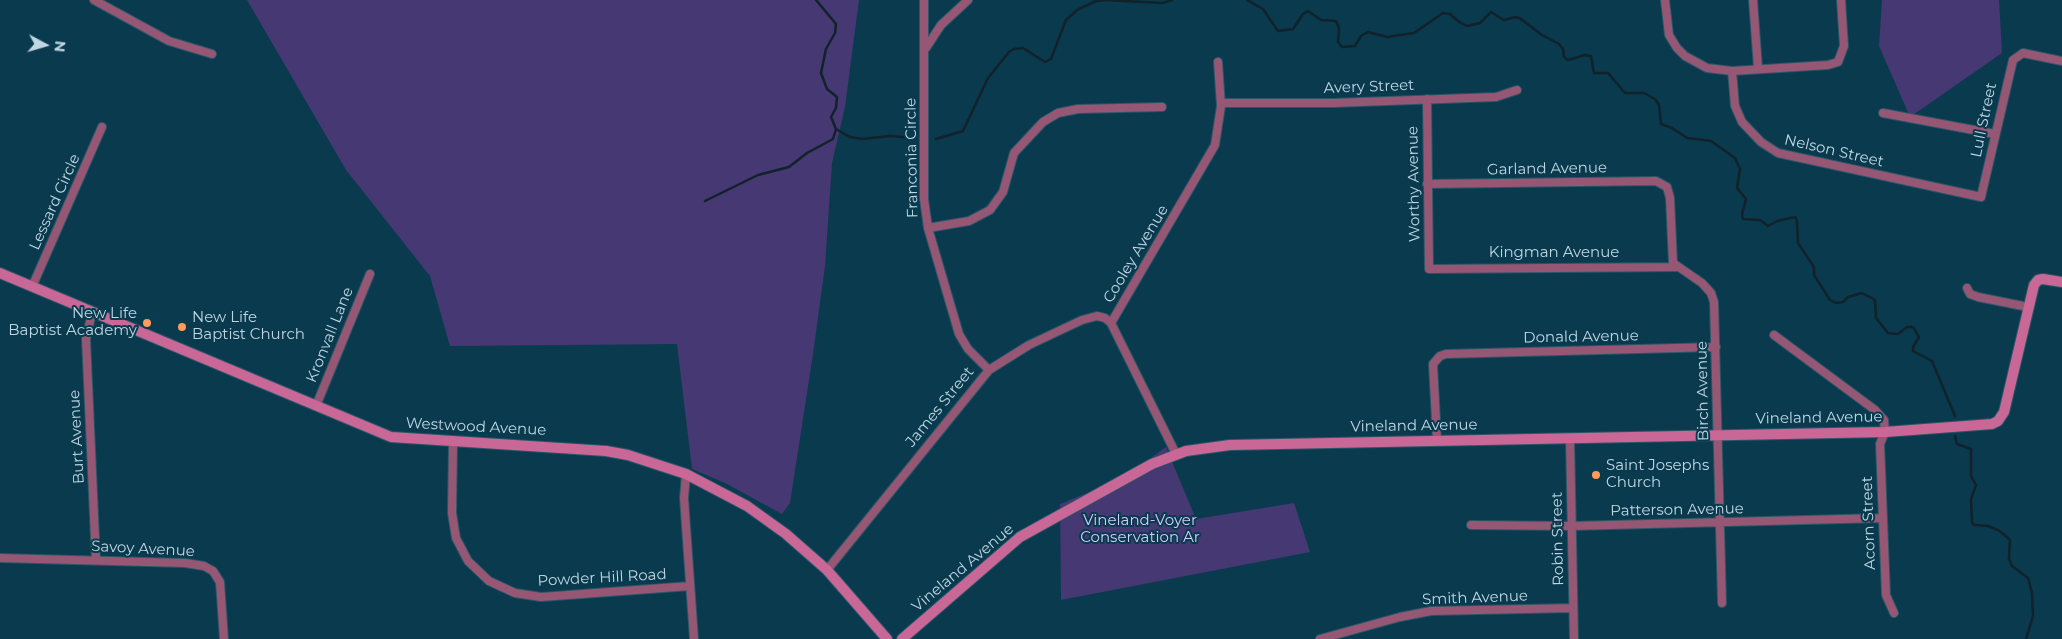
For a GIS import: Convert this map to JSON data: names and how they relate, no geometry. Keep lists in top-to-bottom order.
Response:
{
  "streets": {
    "street": [
      "Avery Street",
      "Lull Street",
      "Nelson Street",
      "Franconia Circle",
      "Garland Avenue",
      "Worthy Avenue",
      "Lessard Circle",
      "Kingman Avenue",
      "Cooley Avenue",
      "Kronvall Lane",
      "Donald Avenue",
      "Birch Avenue",
      "James Street",
      "Vineland Avenue",
      "Westwood Avenue",
      "Burt Avenue",
      "Patterson Avenue",
      "Acorn Street",
      "Robin Street",
      "Savoy Avenue",
      "Powder Hill Road",
      "Smith Avenue"
    ]
  },
  "crossings": [
    ["Avery Street", "Worthy Avenue"],
    ["Avery Street", "Cooley Avenue"],
    ["Lull Street", "Nelson Street"],
    ["Franconia Circle", "James Street"],
    ["Garland Avenue", "Worthy Avenue"],
    ["Garland Avenue", "Kingman Avenue"],
    ["Garland Avenue", "Birch Avenue"],
    ["Worthy Avenue", "Kingman Avenue"],
    ["Lessard Circle", "Westwood Avenue"],
    ["Kingman Avenue", "Birch Avenue"],
    ["Cooley Avenue", "James Street"],
    ["Cooley Avenue", "Vineland Avenue"],
    ["Kronvall Lane", "Westwood Avenue"],
    ["Donald Avenue", "Birch Avenue"],
    ["Donald Avenue", "Vineland Avenue"],
    ["Birch Avenue", "Vineland Avenue"],
    ["Birch Avenue", "Patterson Avenue"],
    ["James Street", "Westwood Avenue"],
    ["Vineland Avenue", "Acorn Street"],
    ["Vineland Avenue", "Robin Street"],
    ["Westwood Avenue", "Burt Avenue"],
    ["Westwood Avenue", "Powder Hill Road"],
    ["Burt Avenue", "Savoy Avenue"],
    ["Patterson Avenue", "Acorn Street"],
    ["Patterson Avenue", "Robin Street"],
    ["Robin Street", "Smith Avenue"]
  ],
  "parks": ["Vineland-Voyer Conservation Ar"],
  "places": ["New Life Baptist Academy", "New Life Baptist Church", "Saint Josephs Church"],
  "north": "right"
}
